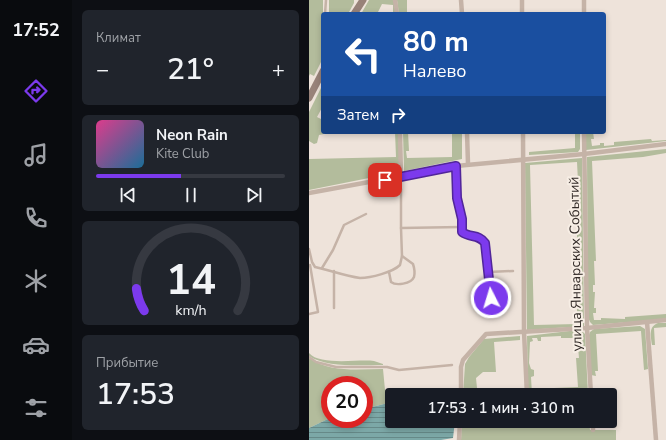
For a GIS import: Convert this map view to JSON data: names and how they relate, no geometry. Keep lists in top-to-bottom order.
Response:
{
  "streets": {
    "street": ["улица Январских Событий"]
  },
  "page": {
    "tabs": "17:52",
    "tile": [
      "Климат",
      ["Прибытие", "17:53"]
    ],
    "turn": ["80 m", "Налево"],
    "heat": ["−", "21°", "+"],
    "then": "Затем",
    "song": ["Neon Rain", "Kite Club"],
    "limit": "20",
    "trip": "17:53 · 1 мин · 310 m",
    "gauge": ["14", "km/h"]
  }
}
